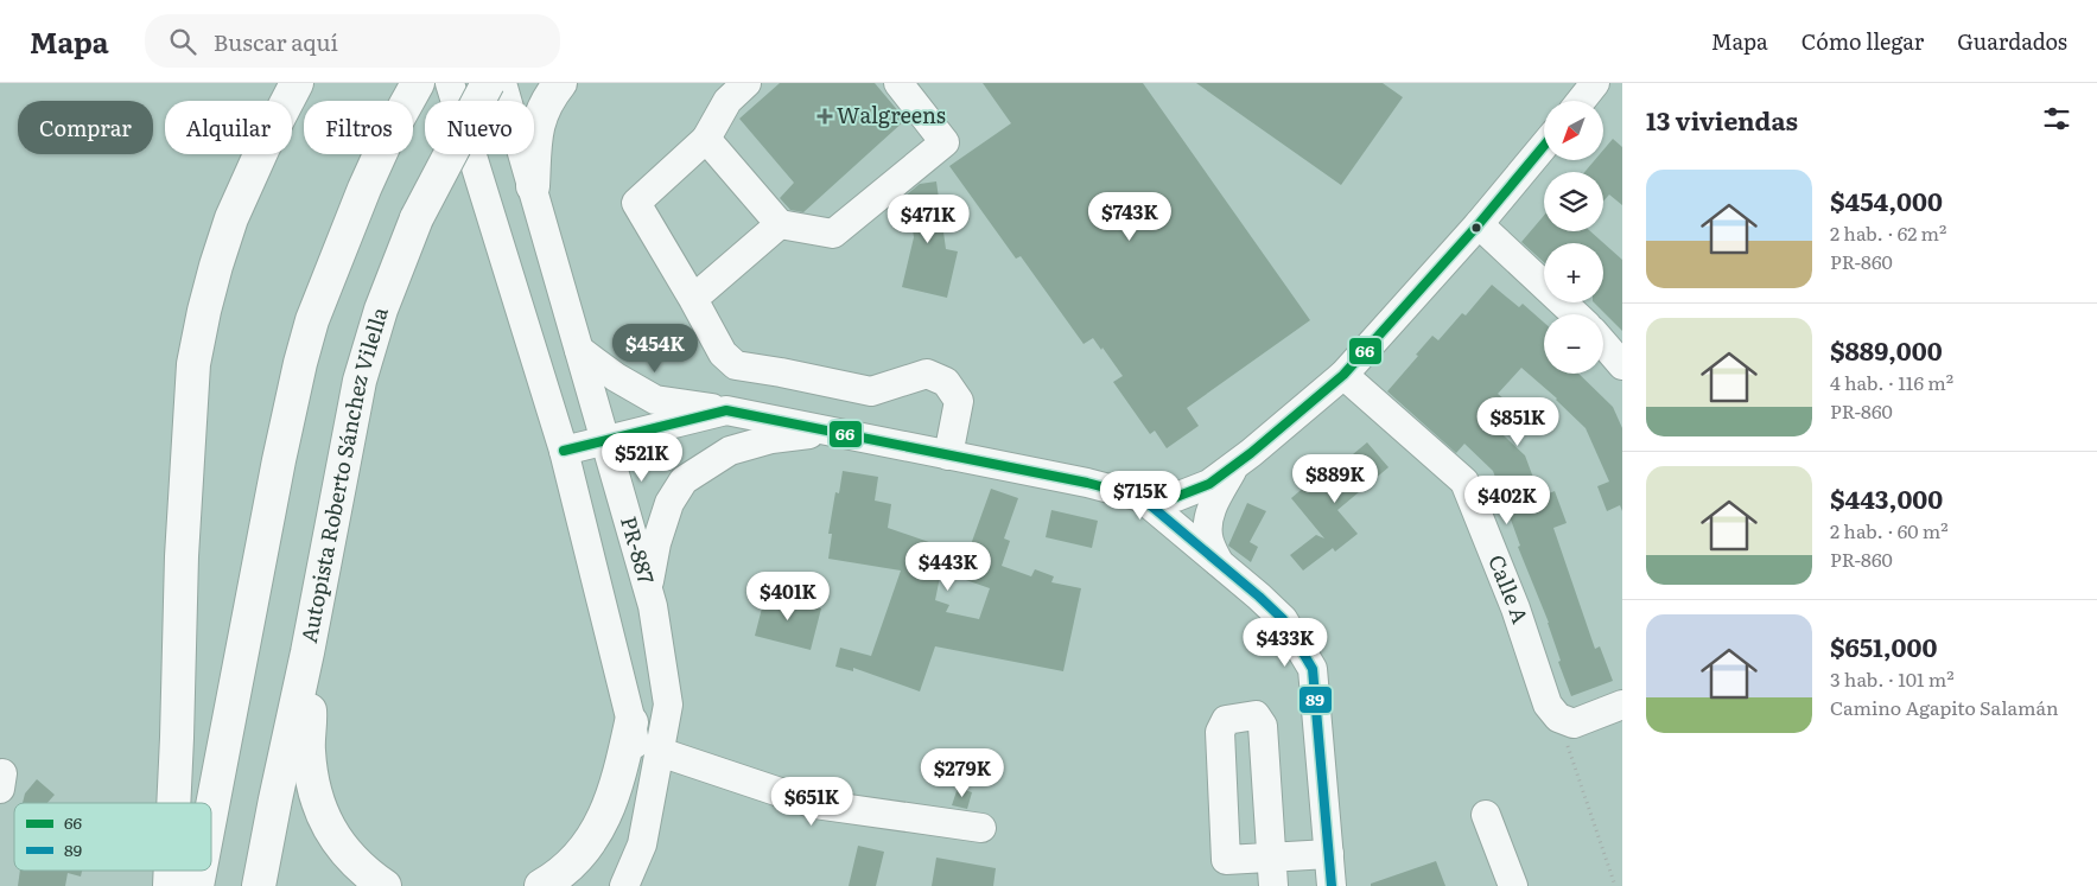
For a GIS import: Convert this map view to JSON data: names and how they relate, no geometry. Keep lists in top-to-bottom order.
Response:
{
  "streets": {
    "highway": ["Autopista Roberto Sánchez Vilella"],
    "street": ["PR-887", "Calle A"]
  },
  "places": {
    "health": ["Walgreens"]
  },
  "lines": ["transit line 66", "transit line 89"],
  "legend": ["66", "89"],
  "north": "bottom left",
  "page": {
    "header": "Mapa",
    "search": "Buscar aquí",
    "nav": ["Mapa", "Cómo llegar", "Guardados"],
    "heading": "13 viviendas",
    "map_buttons": ["+", "−"],
    "chip": [
      "Comprar",
      "Alquilar",
      "Filtros",
      "Nuevo"
    ],
    "list": [
      {
        "name": "$454,000",
        "note": "2 hab. · 62 m² · PR-860"
      },
      {
        "name": "$889,000",
        "note": "4 hab. · 116 m² · PR-860"
      },
      {
        "name": "$443,000",
        "note": "2 hab. · 60 m² · PR-860"
      },
      {
        "name": "$651,000",
        "note": "3 hab. · 101 m² · Camino Agapito Salamán"
      }
    ],
    "price": [
      "$743K",
      "$471K",
      "$454K",
      "$851K",
      "$521K",
      "$889K",
      "$715K",
      "$402K",
      "$443K",
      "$401K",
      "$433K",
      "$279K",
      "$651K"
    ]
  }
}
